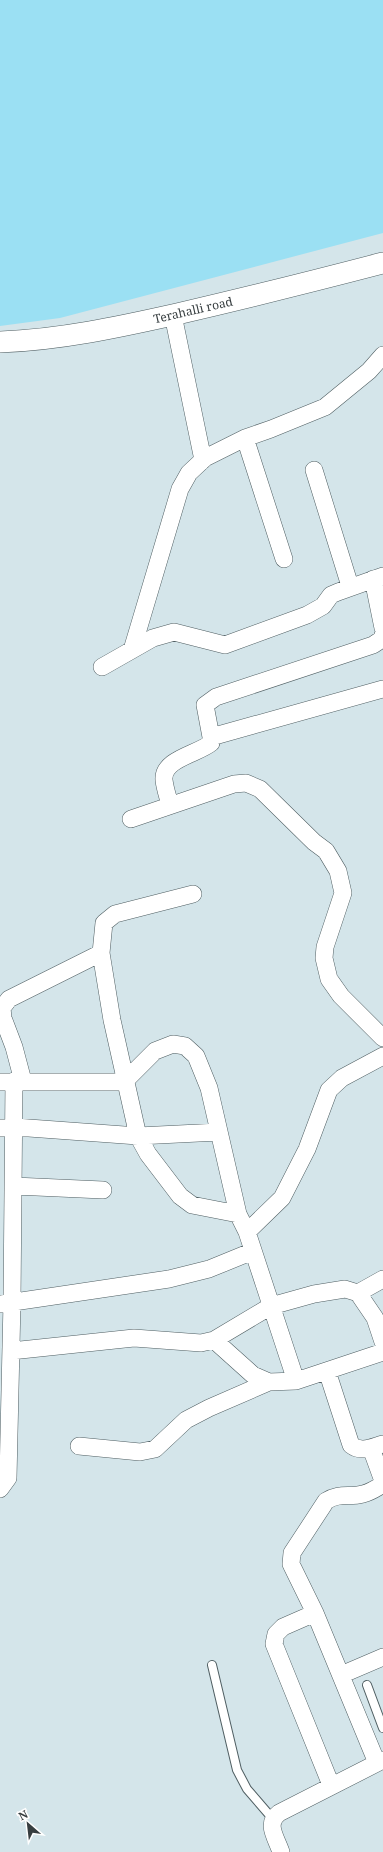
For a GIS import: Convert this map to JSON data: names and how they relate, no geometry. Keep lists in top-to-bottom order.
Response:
{
  "streets": {
    "street": ["Terahalli road"]
  },
  "north": "top left"
}
